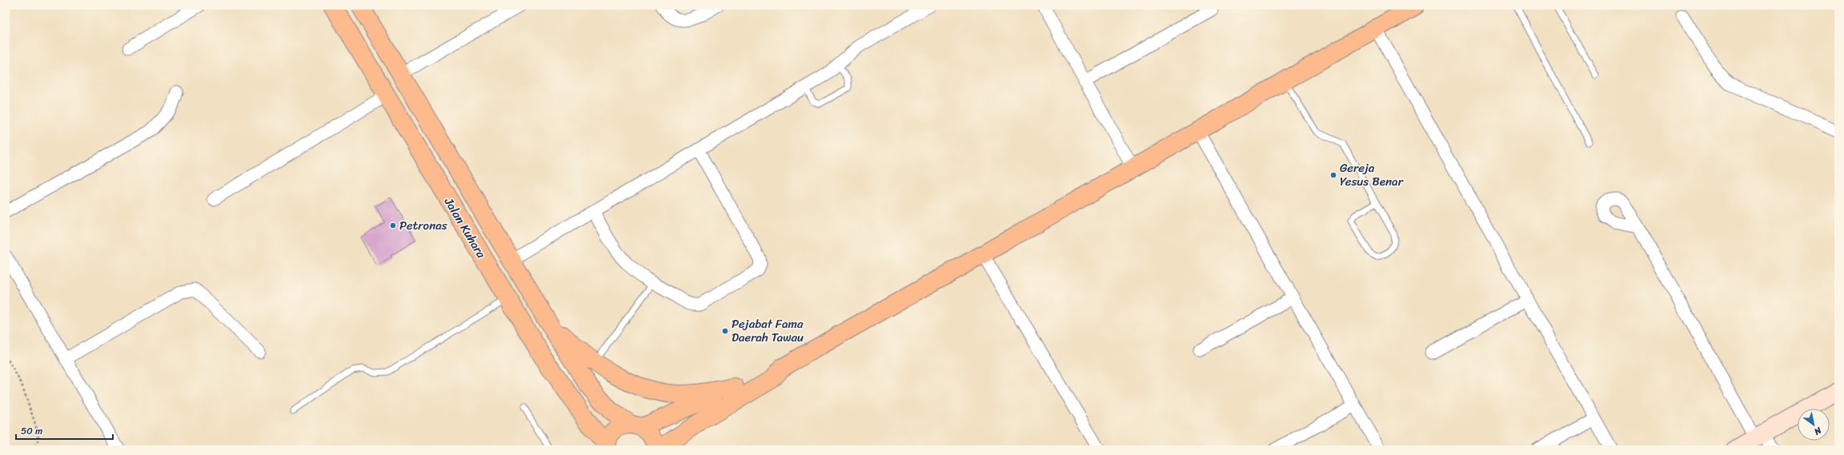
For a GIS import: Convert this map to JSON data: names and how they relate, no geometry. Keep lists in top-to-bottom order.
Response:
{
  "streets": {
    "main road": ["Jalan Kuhara"]
  },
  "places": ["Gereja Yesus Benar", "Petronas", "Pejabat Fama Daerah Tawau"],
  "scale_bar": "50 m",
  "north": "bottom right"
}
